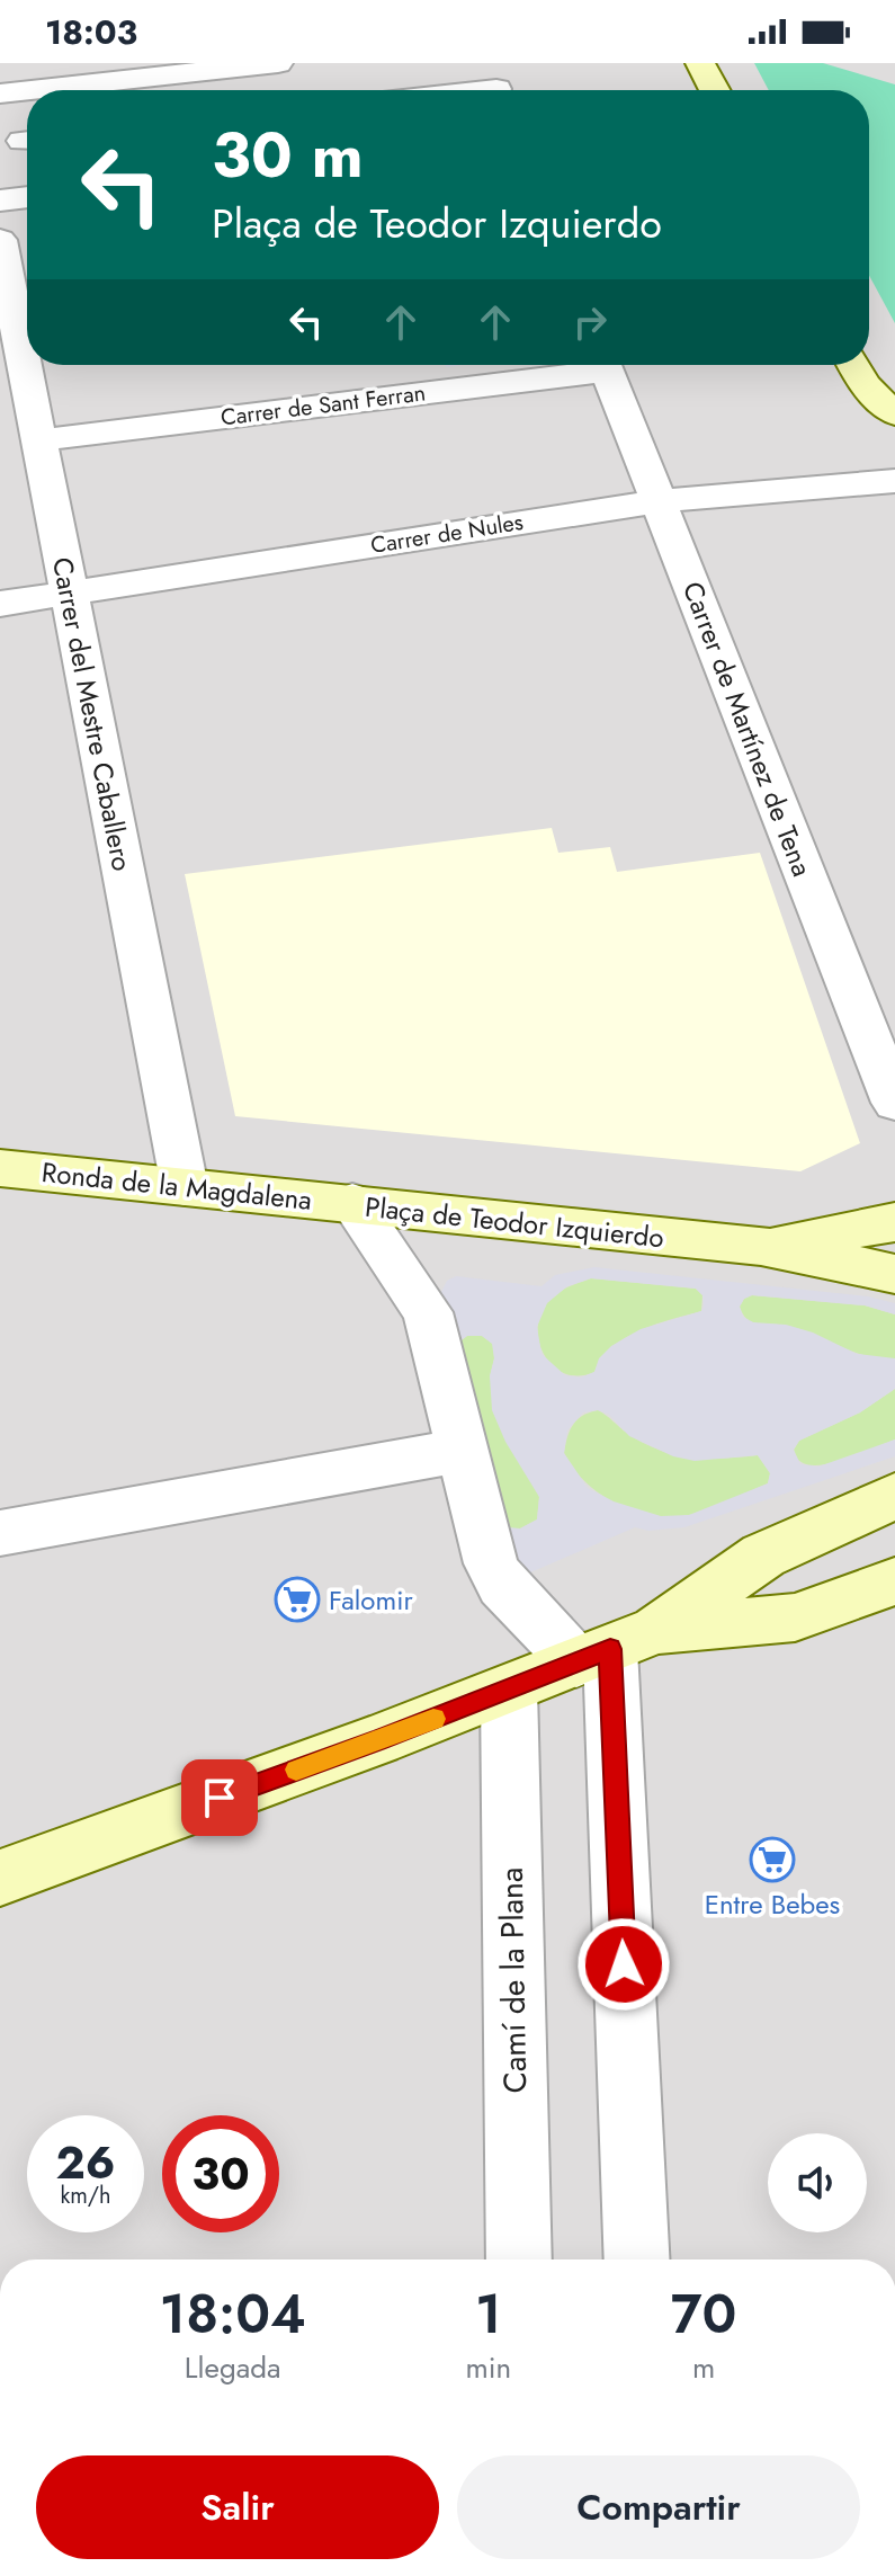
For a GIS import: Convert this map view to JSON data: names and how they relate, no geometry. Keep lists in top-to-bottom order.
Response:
{
  "streets": {
    "main road": ["Ronda de la Magdalena", "Plaça de Teodor Izquierdo"],
    "street": [
      "Carrer de Sant Ferran",
      "Carrer de Nules",
      "Carrer del Mestre Caballero",
      "Carrer de Martínez de Tena",
      "Camí de la Plana"
    ]
  },
  "crossings": [
    ["Carrer de Sant Ferran", "Carrer del Mestre Caballero"],
    ["Carrer de Nules", "Carrer del Mestre Caballero"],
    ["Carrer de Nules", "Carrer de Martínez de Tena"],
    ["Carrer del Mestre Caballero", "Ronda de la Magdalena"],
    ["Ronda de la Magdalena", "Plaça de Teodor Izquierdo"]
  ],
  "places": {
    "supermarket": ["Falomir", "Entre Bebes"]
  },
  "page": {
    "status": "18:03",
    "turn": ["30 m", "Plaça de Teodor Izquierdo"],
    "speed": "26 km/h",
    "limit": "30",
    "eta": [
      "18:04",
      "Llegada",
      "1",
      "min",
      "70",
      "m"
    ],
    "buttons": ["Salir", "Compartir"]
  }
}
